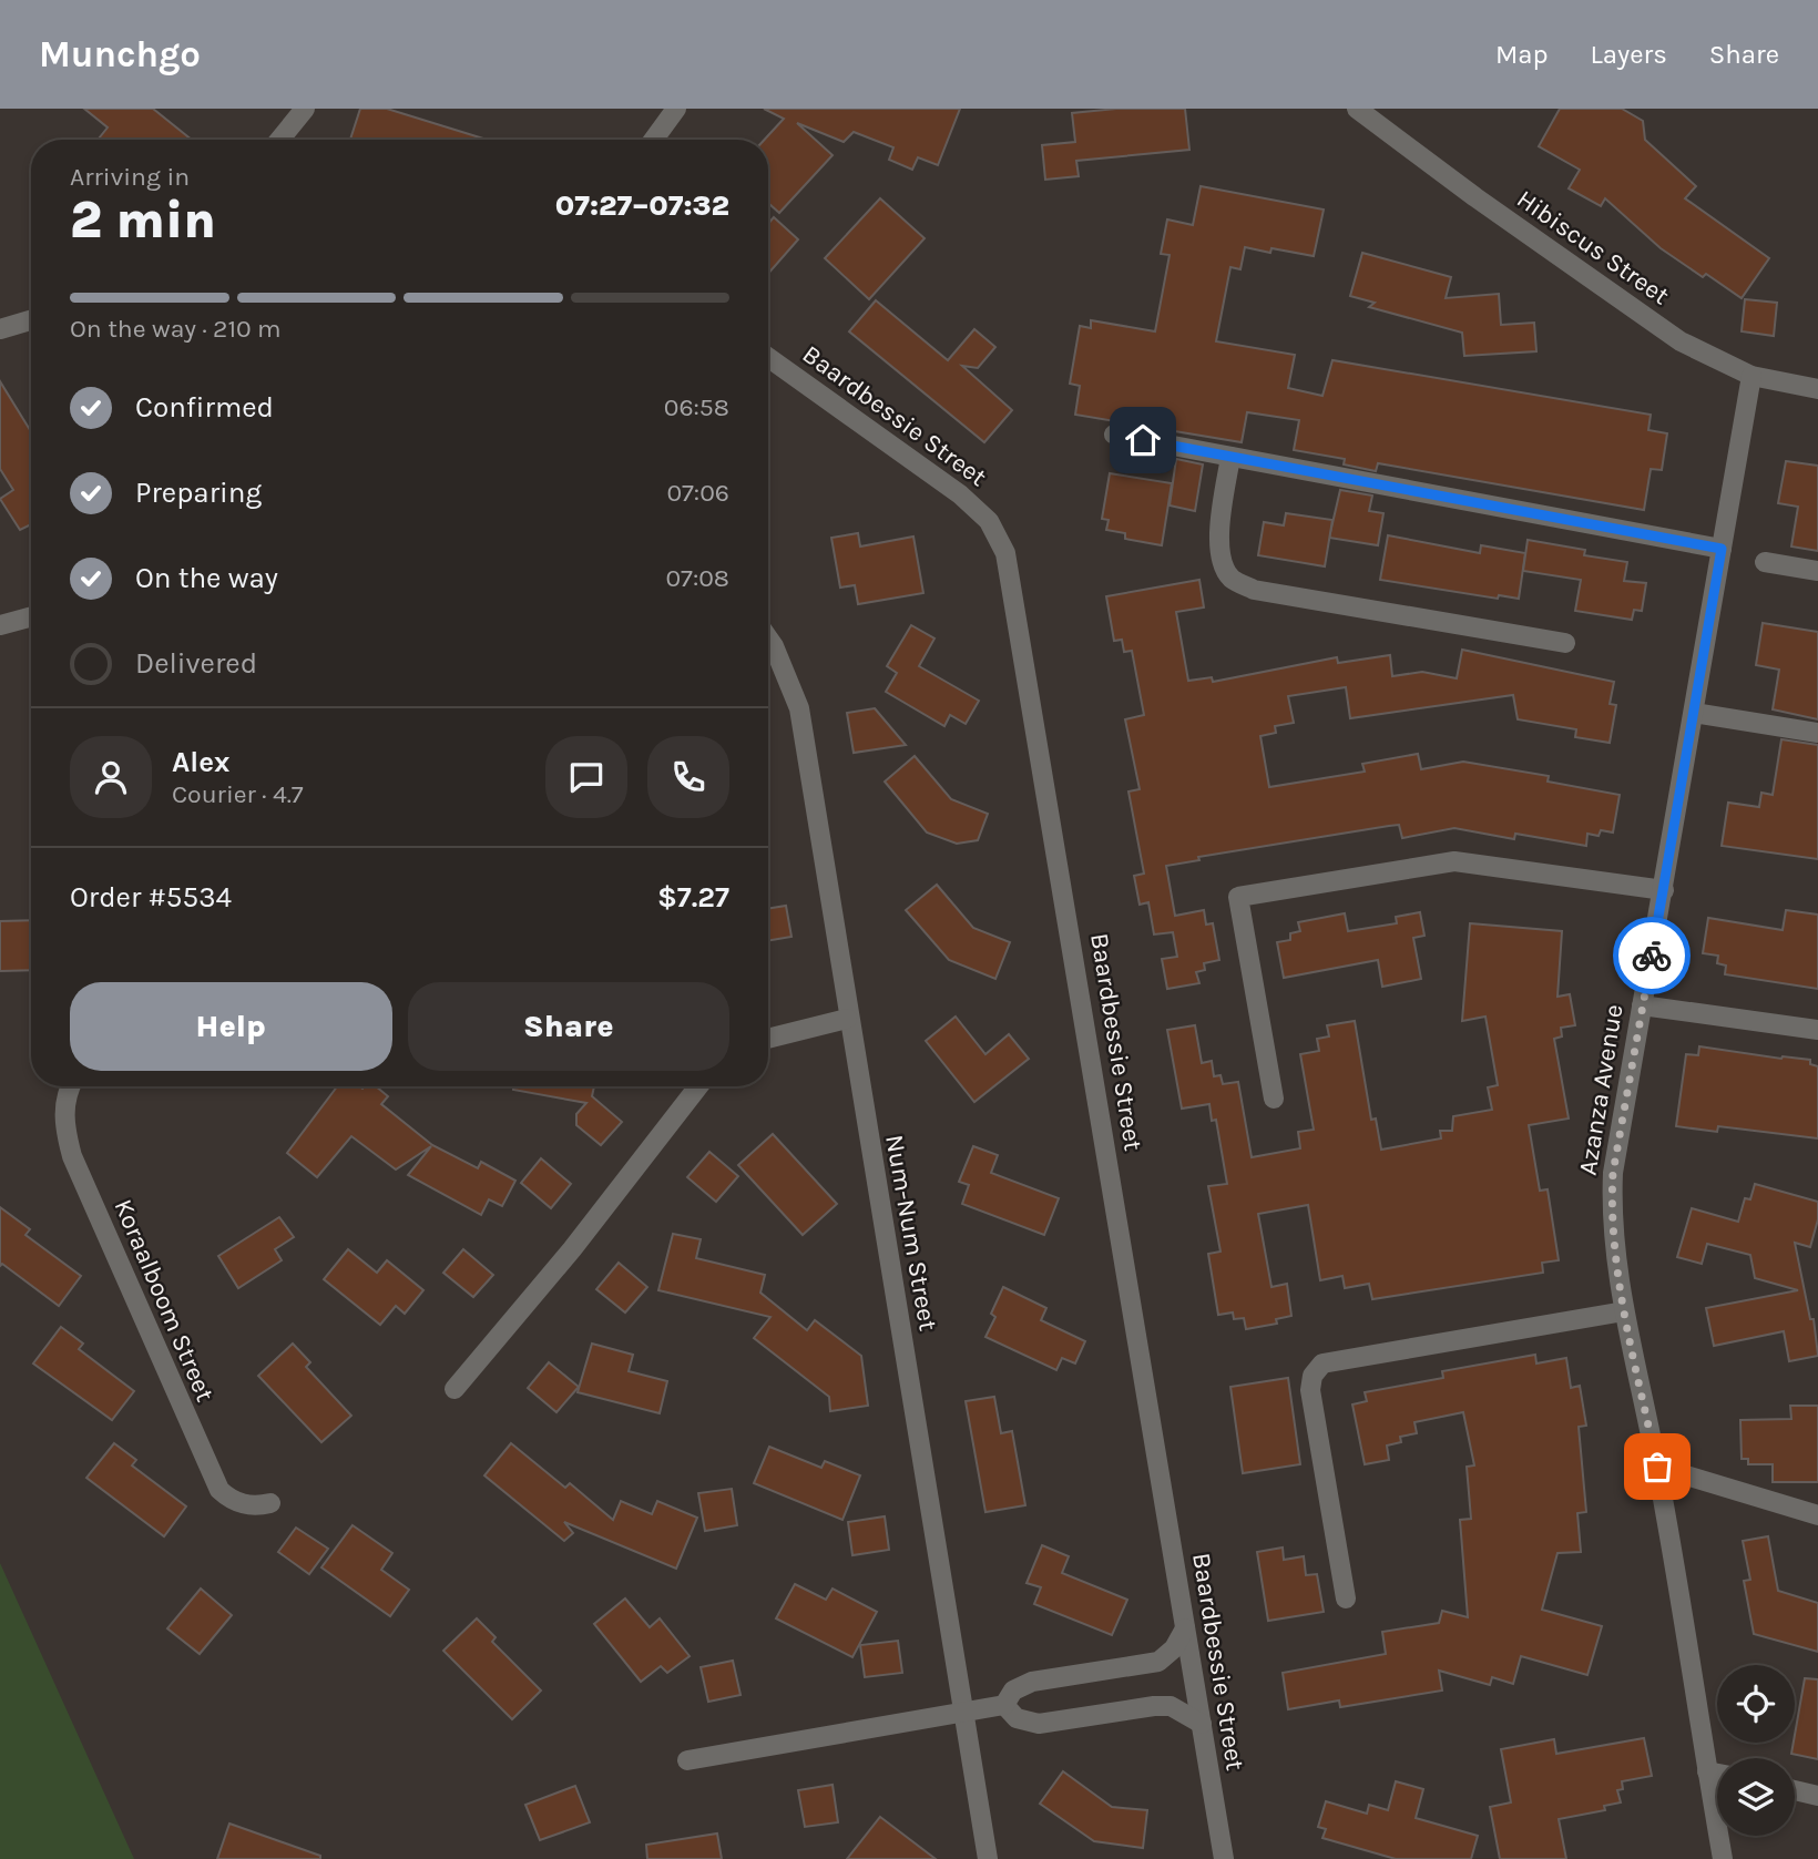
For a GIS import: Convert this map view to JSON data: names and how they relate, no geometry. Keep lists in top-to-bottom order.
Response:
{
  "streets": {
    "street": [
      "Hibiscus Street",
      "Baardbessie Street",
      "Azanza Avenue",
      "Num-Num Street",
      "Koraalboom Street"
    ]
  },
  "crossings": [
    ["Hibiscus Street", "Azanza Avenue"]
  ],
  "page": {
    "header": "Munchgo",
    "nav": ["Map", "Layers", "Share"],
    "heading": ["2 min", "Arriving in", "07:27–07:32"],
    "panel": [
      "Alex",
      "Courier · 4.7",
      "Order #5534",
      "$7.27"
    ],
    "bar": "On the way · 210 m",
    "list": [
      ["Confirmed", "06:58"],
      ["Preparing", "07:06"],
      ["On the way", "07:08"],
      "Delivered"
    ],
    "buttons": ["Help", "Share"]
  }
}
